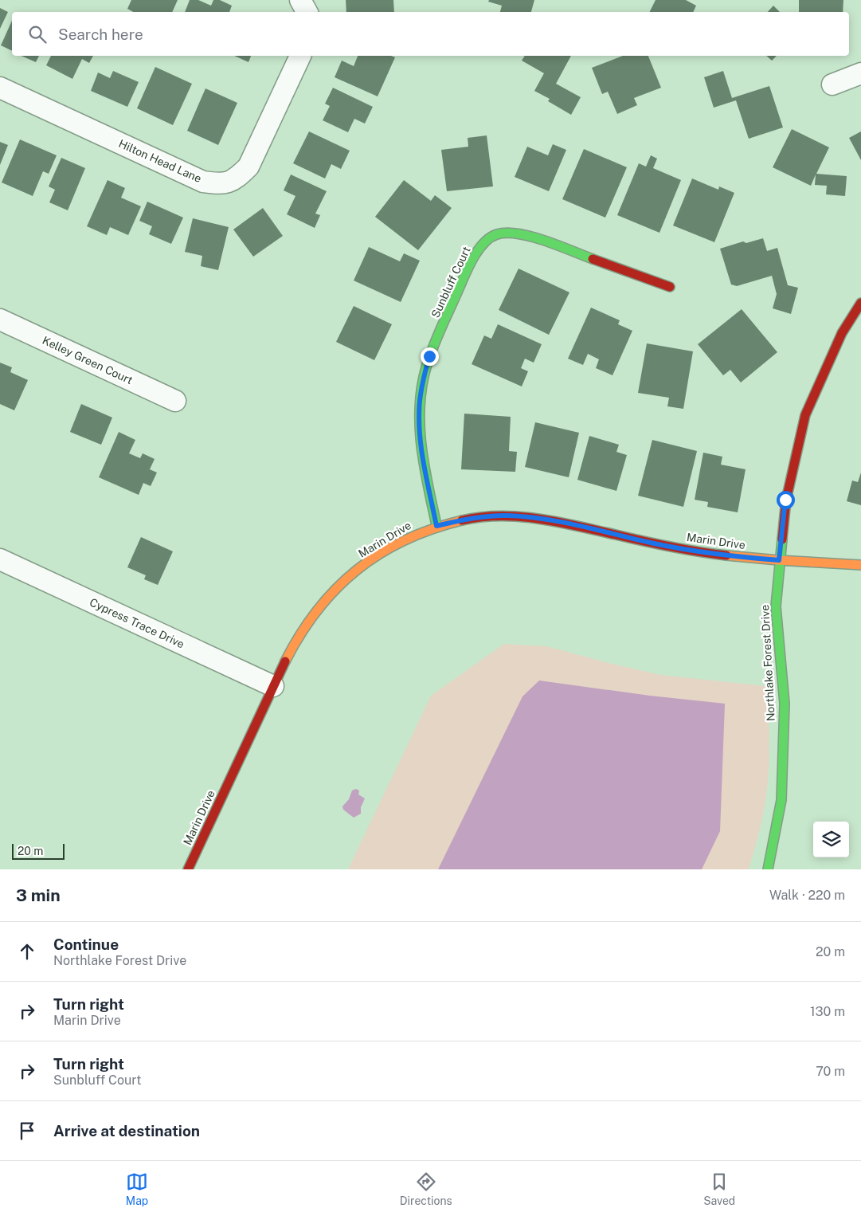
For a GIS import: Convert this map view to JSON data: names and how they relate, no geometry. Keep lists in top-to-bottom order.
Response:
{
  "streets": {
    "street": [
      "Hilton Head Lane",
      "Sunbluff Court",
      "Kelley Green Court",
      "Marin Drive",
      "Cypress Trace Drive",
      "Northlake Forest Drive"
    ]
  },
  "crossings": [
    ["Sunbluff Court", "Marin Drive"],
    ["Marin Drive", "Cypress Trace Drive"],
    ["Marin Drive", "Northlake Forest Drive"]
  ],
  "scale_bar": "20 m",
  "page": {
    "search": "Search here",
    "scale": "20 m",
    "heading": ["3 min", "Walk · 220 m"],
    "list": [
      ["Continue", "Northlake Forest Drive", "20 m"],
      ["Turn right", "Marin Drive", "130 m"],
      ["Turn right", "Sunbluff Court", "70 m"],
      "Arrive at destination"
    ],
    "nav": ["Map", "Directions", "Saved"]
  }
}
